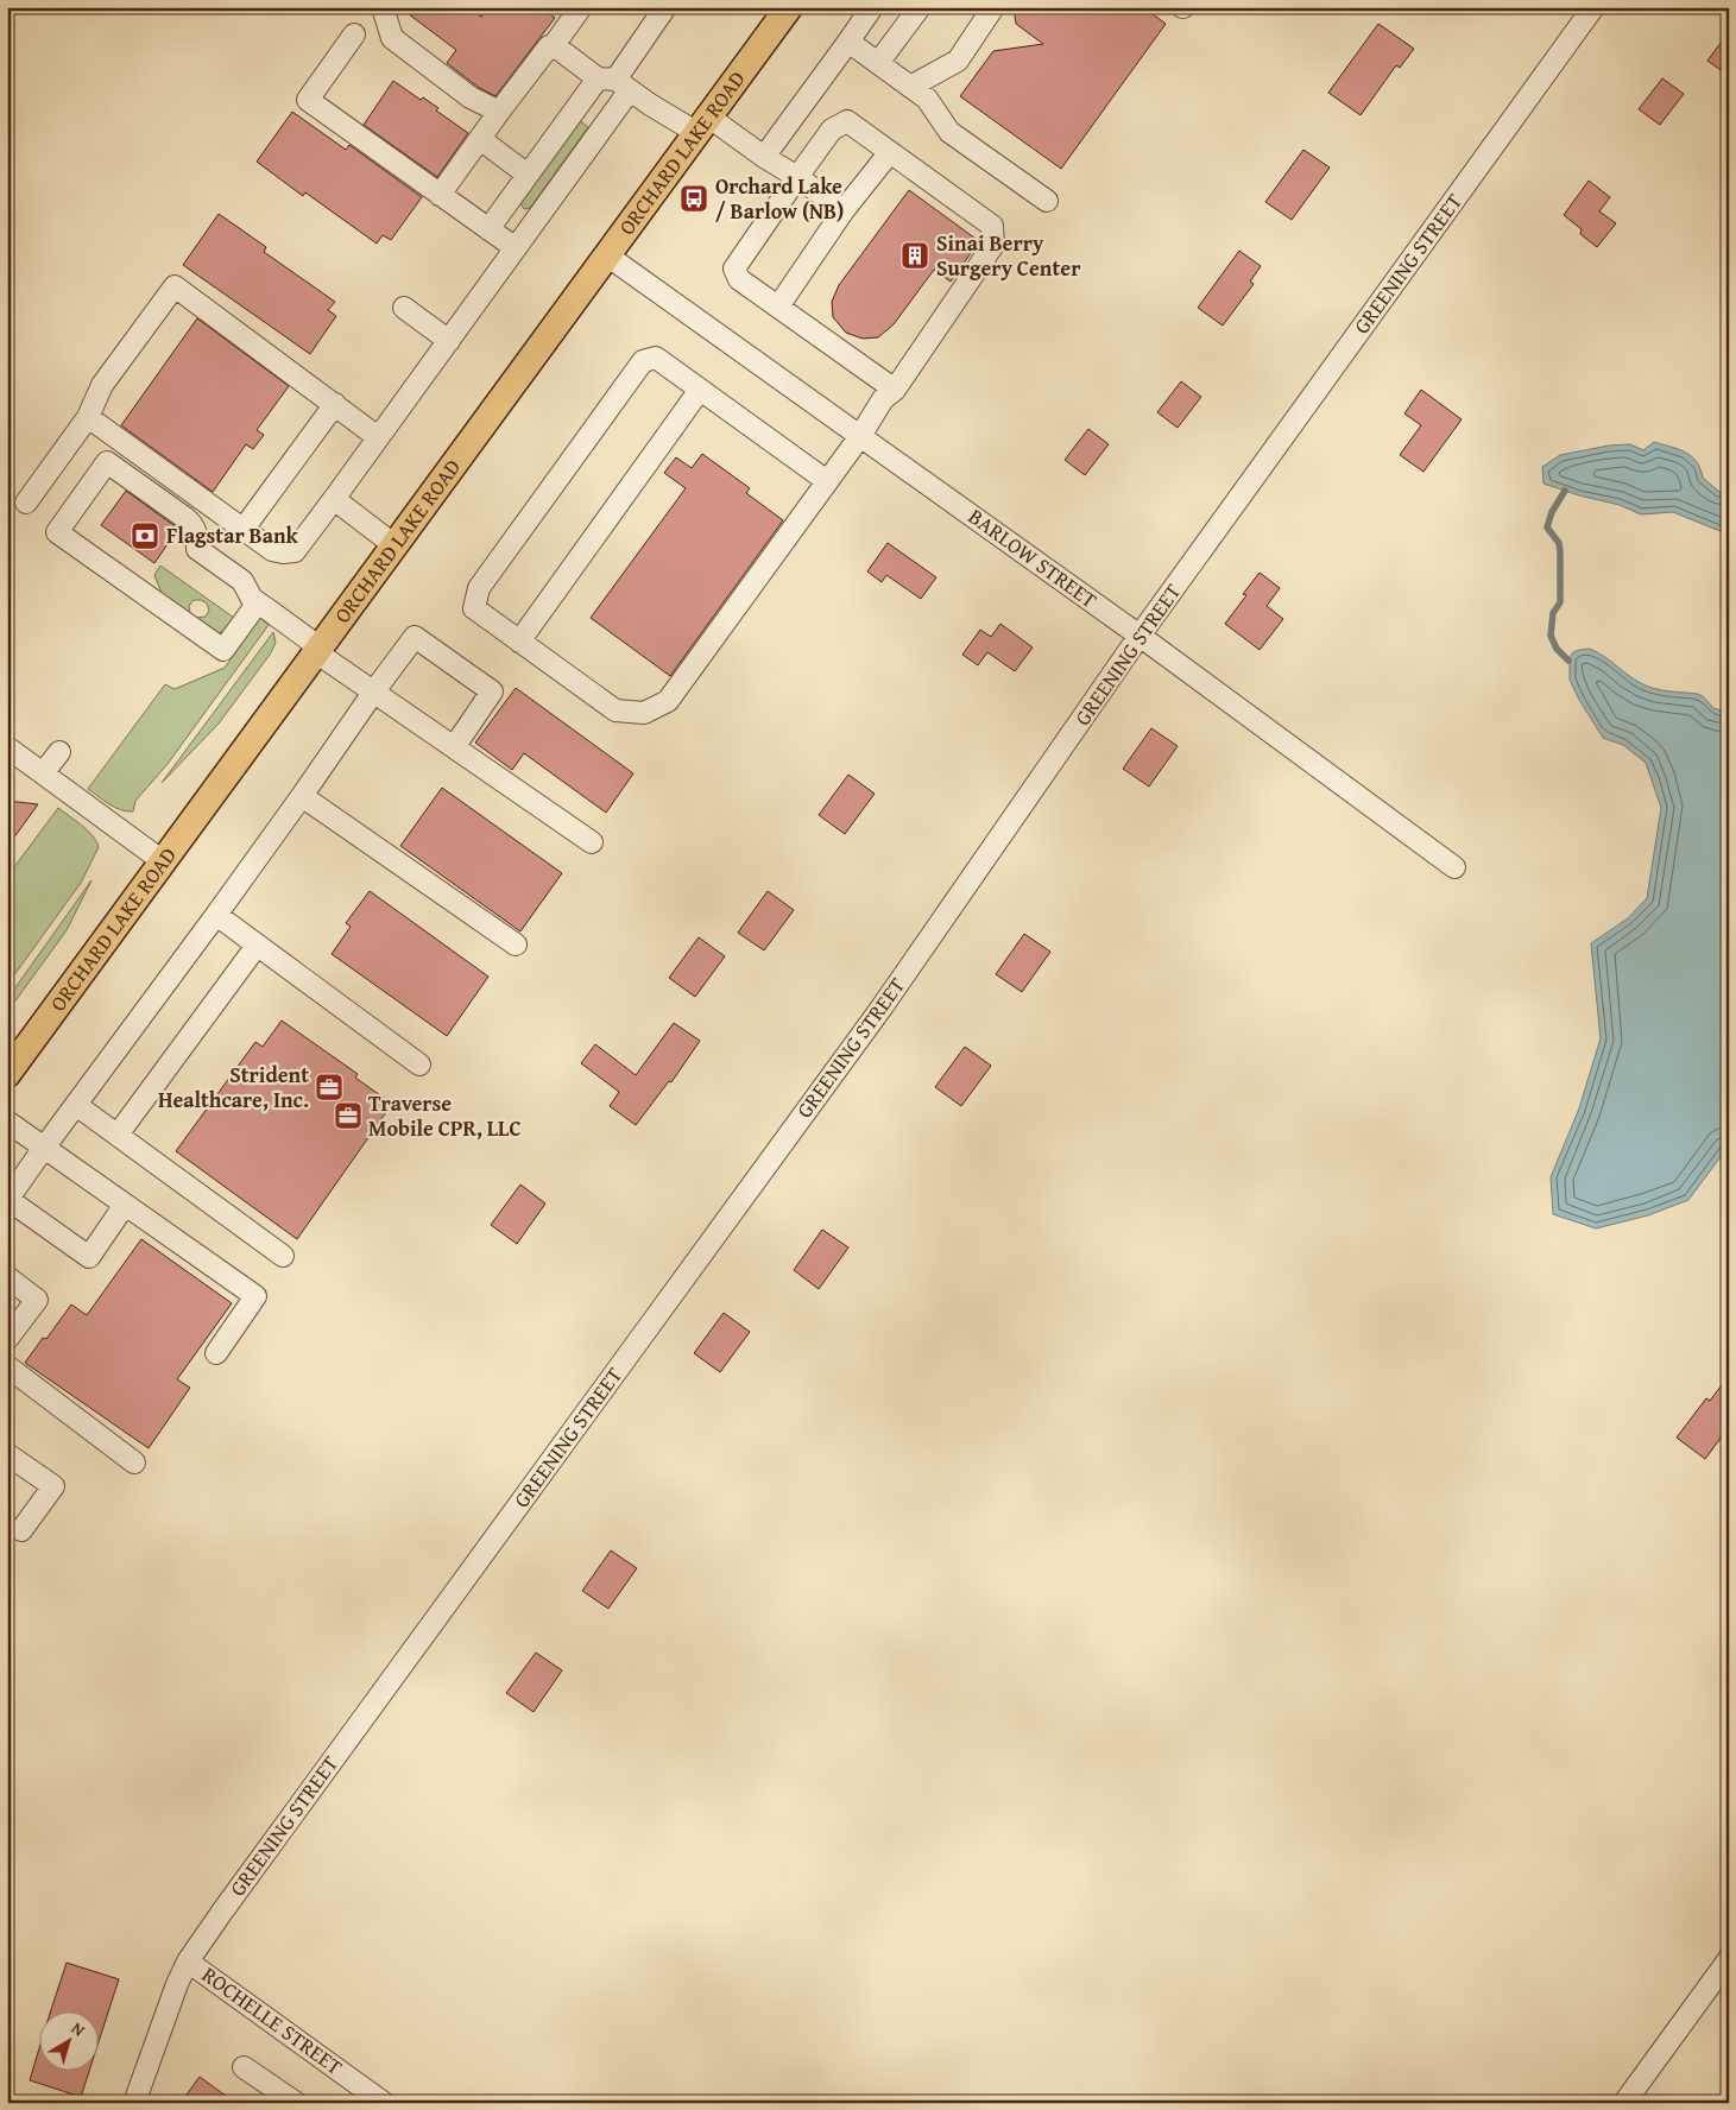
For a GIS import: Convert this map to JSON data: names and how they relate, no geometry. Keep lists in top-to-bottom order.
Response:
{
  "streets": {
    "main road": ["ORCHARD LAKE ROAD"],
    "street": ["GREENING STREET", "BARLOW STREET", "ROCHELLE STREET"]
  },
  "crossings": [
    ["ORCHARD LAKE ROAD", "BARLOW STREET"],
    ["GREENING STREET", "BARLOW STREET"],
    ["GREENING STREET", "ROCHELLE STREET"]
  ],
  "places": {
    "bus stop": ["Orchard Lake / Barlow (NB)"],
    "building": ["Sinai Berry Surgery Center"],
    "bank": ["Flagstar Bank"],
    "office": ["Strident Healthcare, Inc.", "Traverse Mobile CPR, LLC"]
  },
  "north": "top right"
}
